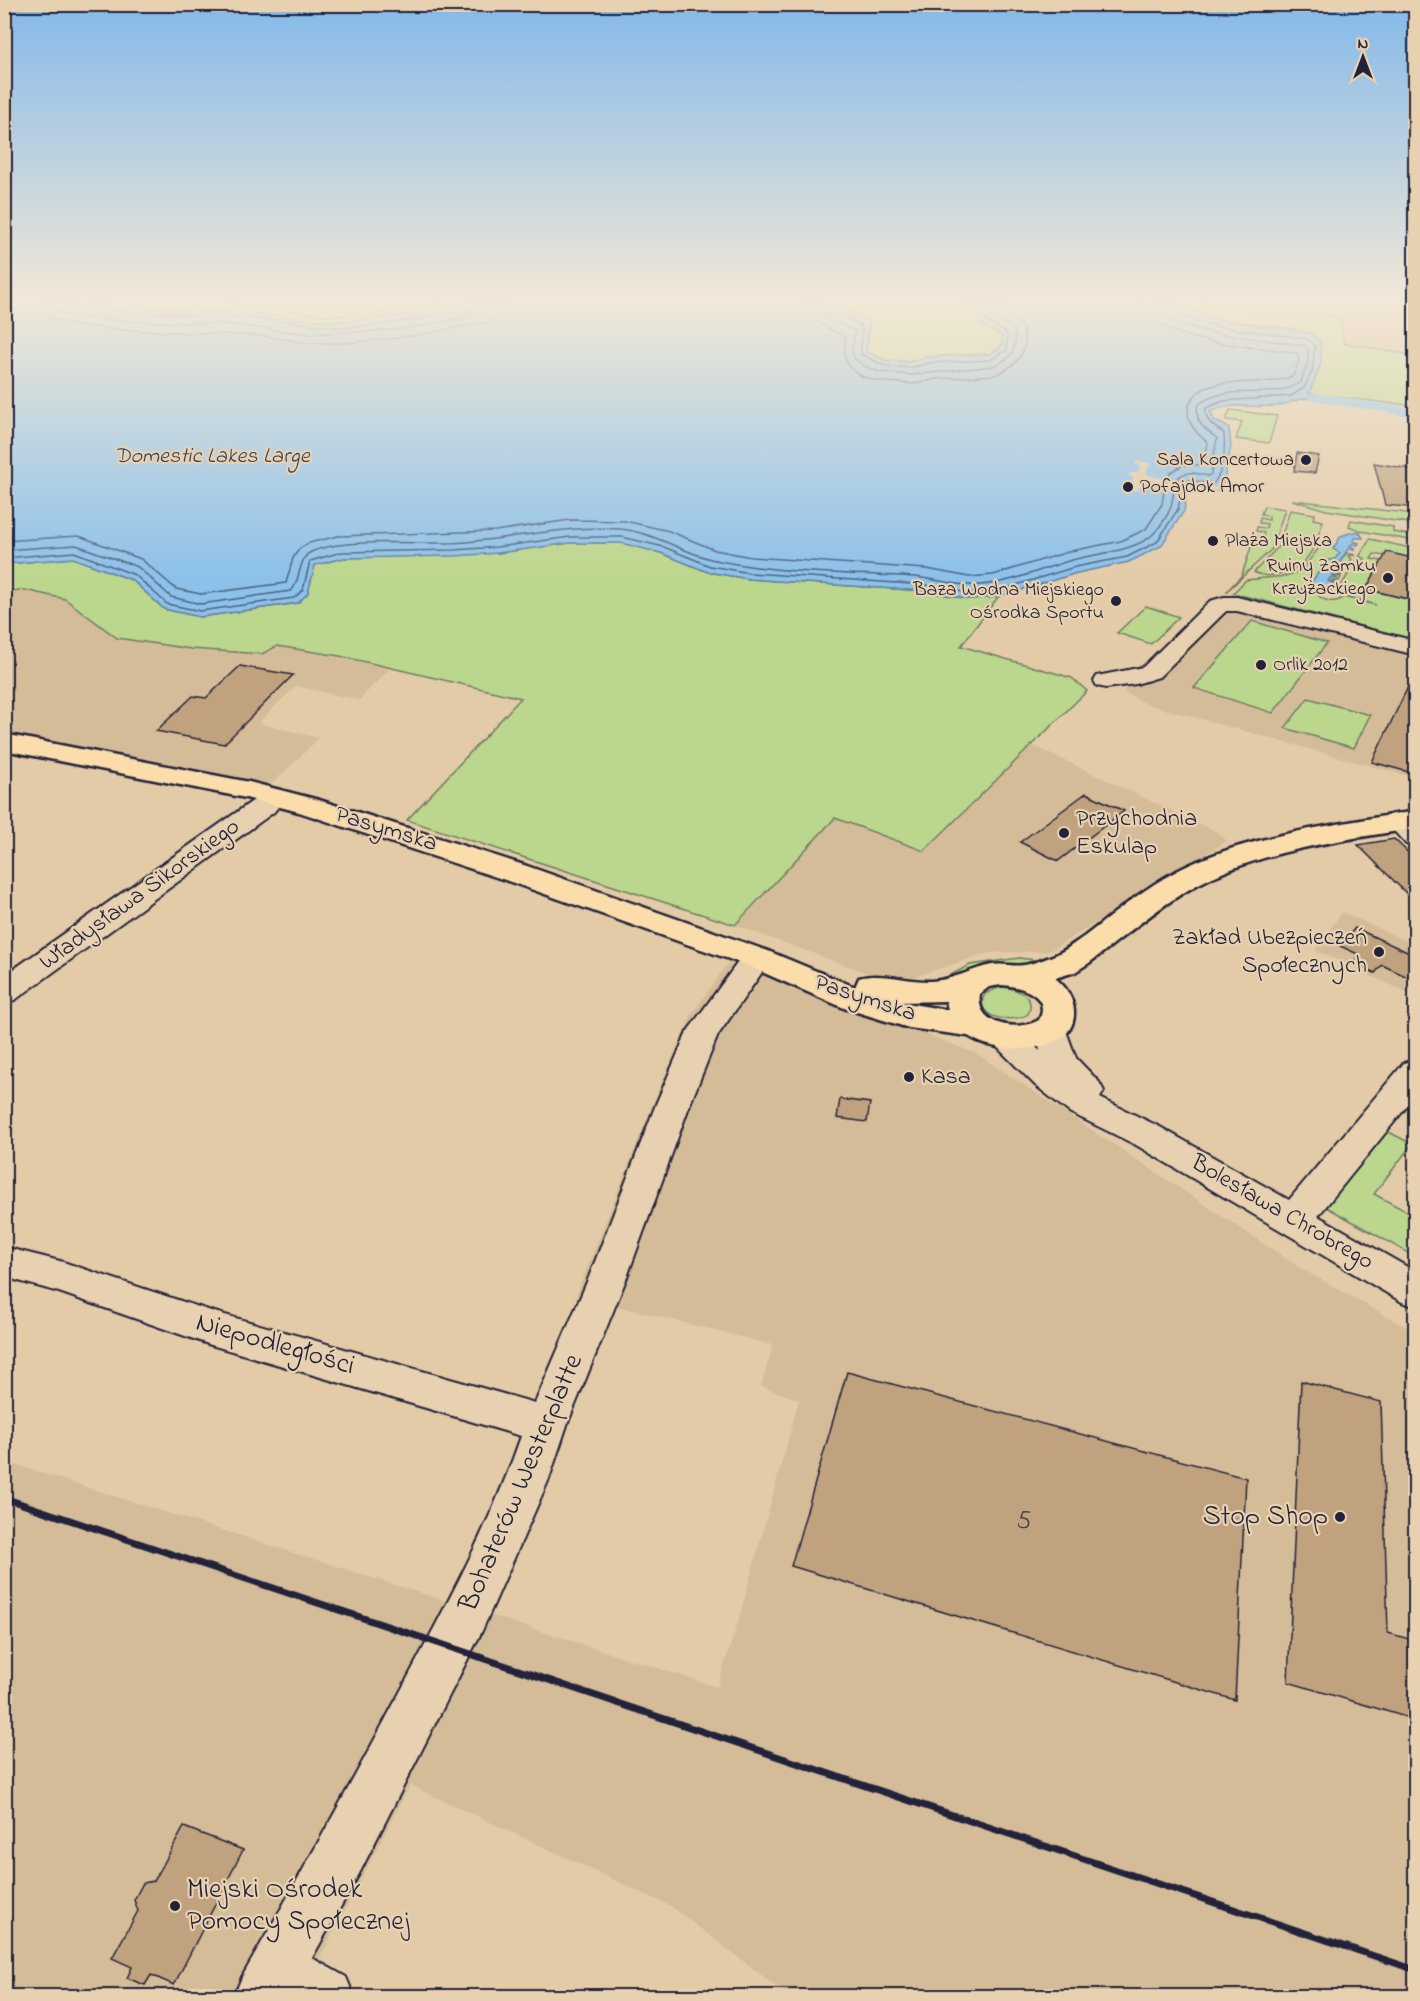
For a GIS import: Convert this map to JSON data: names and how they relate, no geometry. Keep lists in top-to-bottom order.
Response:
{
  "streets": {
    "main road": ["Pasymska"],
    "street": [
      "Władysława Sikorskiego",
      "Bolesława Chrobrego",
      "Niepodległości",
      "Bohaterów Westerplatte"
    ]
  },
  "crossings": [
    ["Pasymska", "Władysława Sikorskiego"],
    ["Pasymska", "Bolesława Chrobrego"],
    ["Pasymska", "Bohaterów Westerplatte"],
    ["Niepodległości", "Bohaterów Westerplatte"]
  ],
  "water": ["Domestic Lakes Large"],
  "places": [
    "Sala Koncertowa",
    "Pofajdok Amor",
    "Plaża Miejska",
    "Ruiny Zamku Krzyżackiego",
    "Baza Wodna Miejskiego Ośrodka Sportu",
    "Orlik 2012",
    "Przychodnia Eskulap",
    "Zakład Ubezpieczeń Społecznych",
    "Kasa",
    "Stop Shop",
    "Miejski Ośrodek Pomocy Społecznej"
  ],
  "house_numbers": ["5"],
  "north": "top"
}
